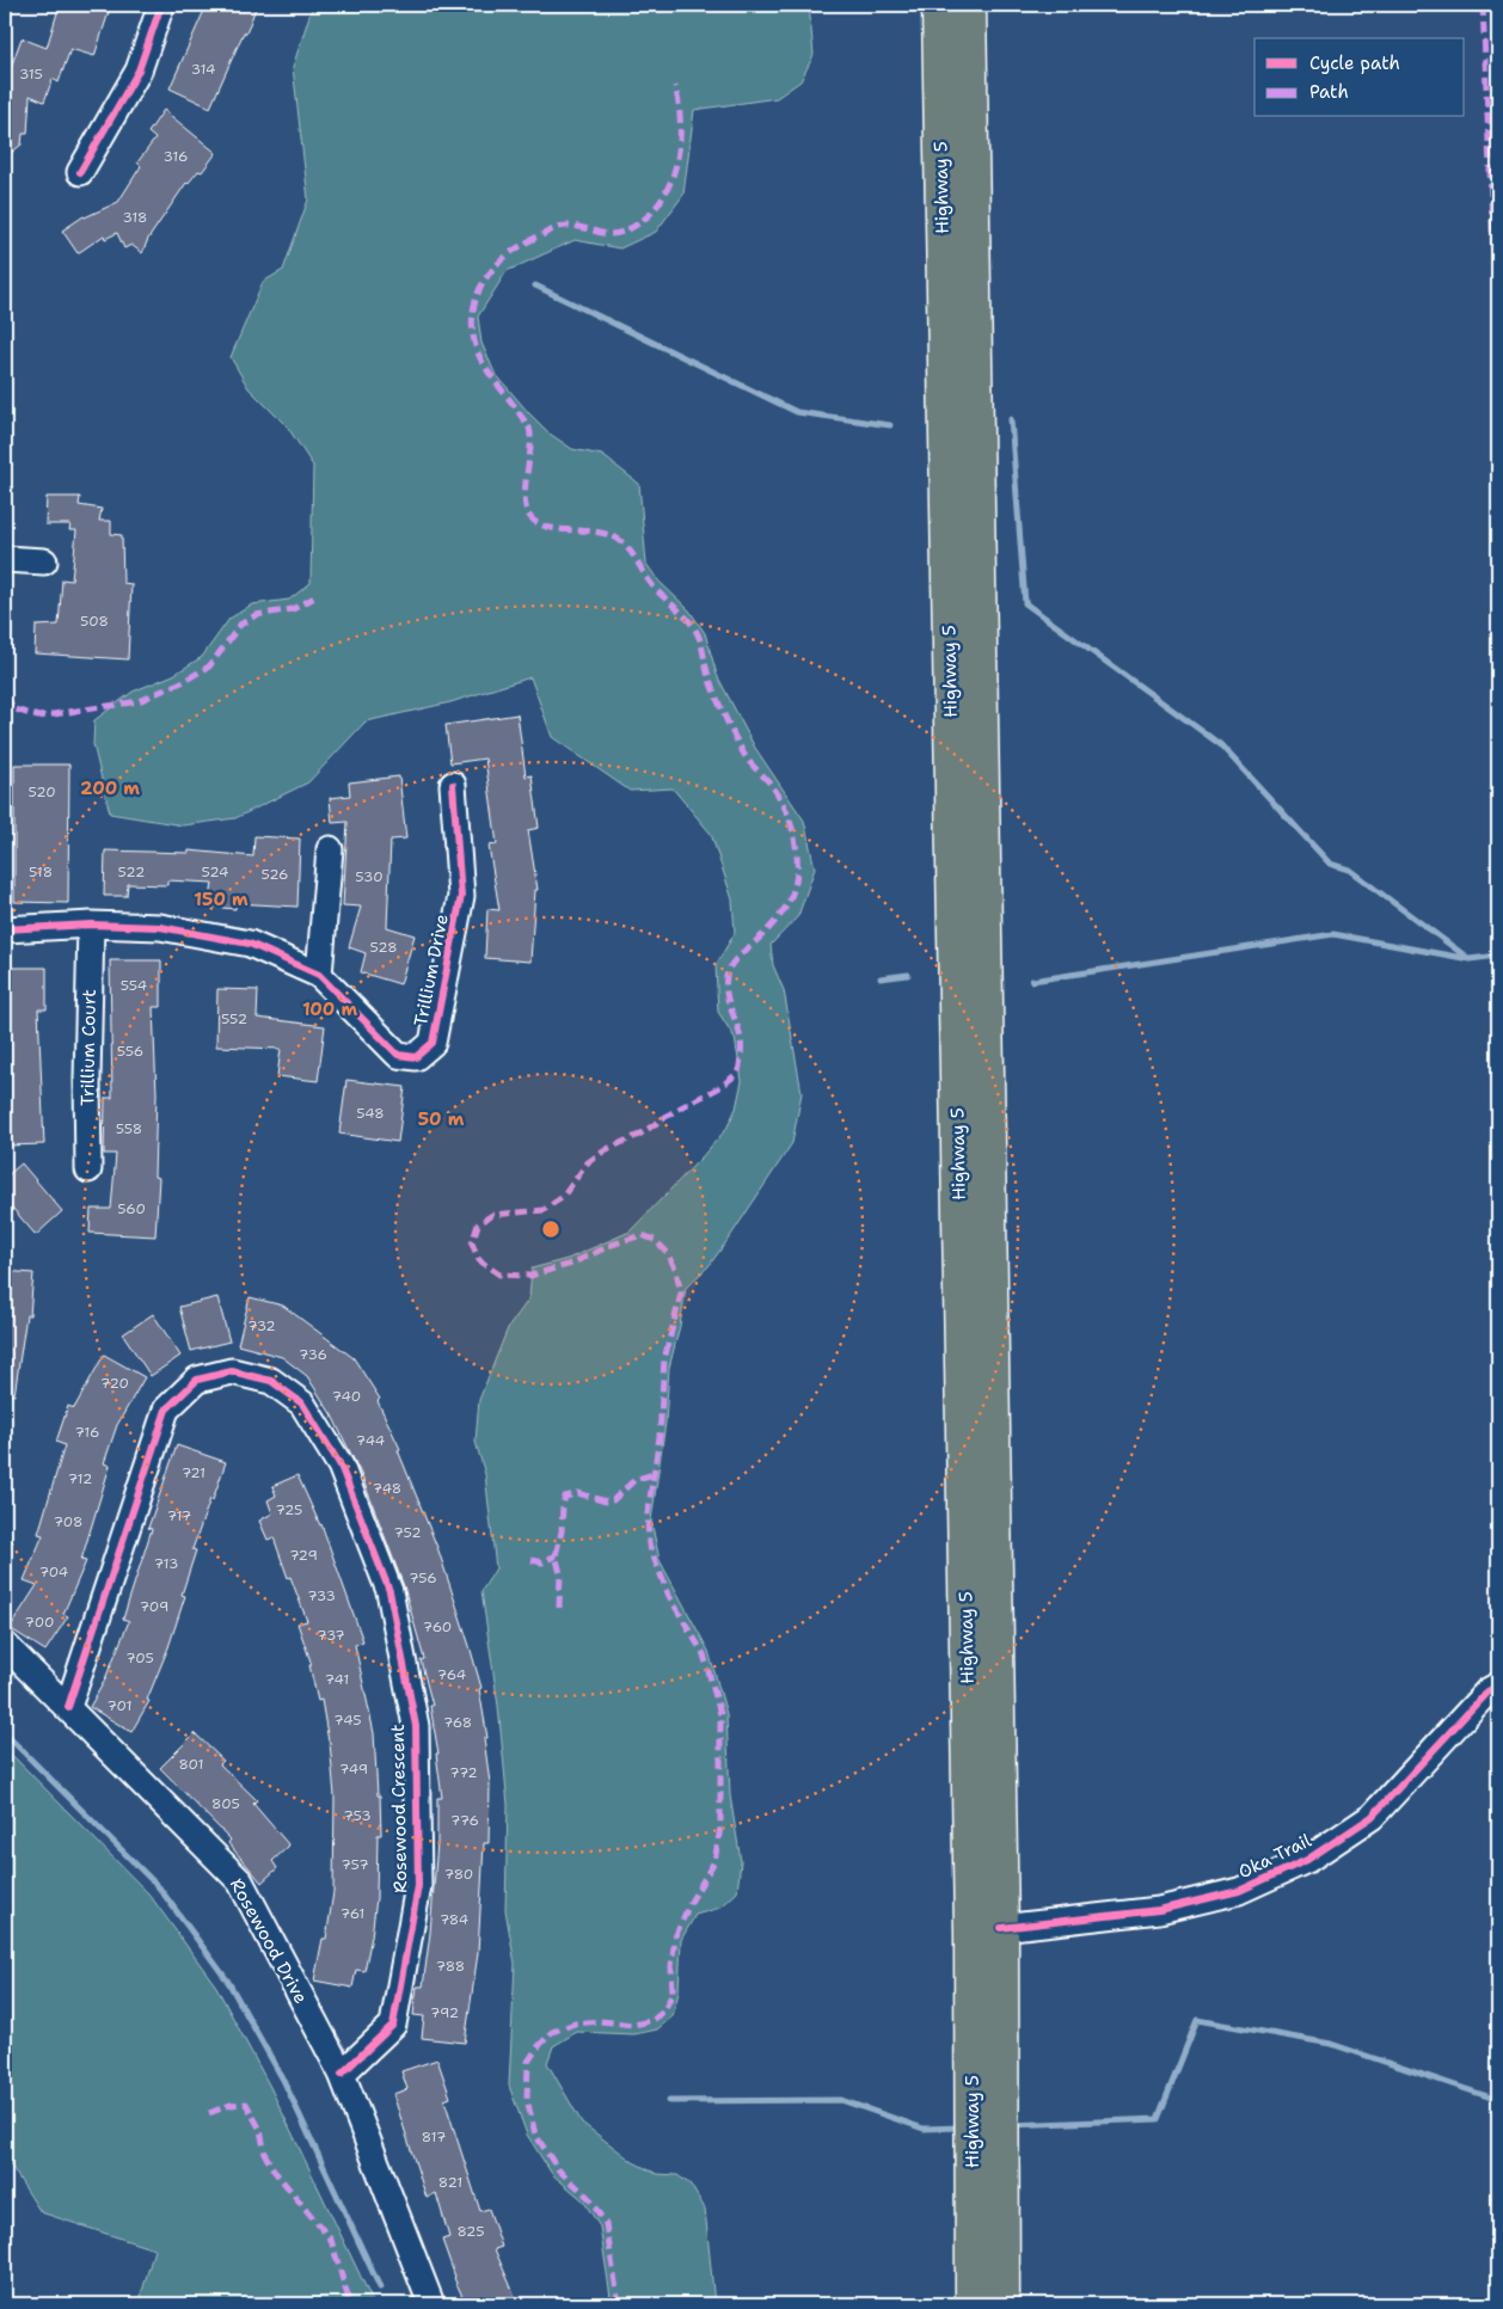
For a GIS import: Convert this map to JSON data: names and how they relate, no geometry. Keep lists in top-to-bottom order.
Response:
{
  "streets": {
    "highway": ["Highway 5"],
    "street": [
      "Trillium Drive",
      "Trillium Court",
      "Rosewood Crescent",
      "Oka Trail",
      "Rosewood Drive"
    ]
  },
  "crossings": [
    ["Highway 5", "Oka Trail"],
    ["Trillium Drive", "Trillium Court"],
    ["Rosewood Crescent", "Rosewood Drive"]
  ],
  "house_numbers": [
    "314",
    "315",
    "316",
    "318",
    "508",
    "520",
    "518",
    "522",
    "524",
    "526",
    "530",
    "528",
    "554",
    "552",
    "556",
    "548",
    "558",
    "560",
    "732",
    "736",
    "720",
    "740",
    "716",
    "744",
    "721",
    "712",
    "748",
    "725",
    "717",
    "708",
    "752",
    "729",
    "713",
    "704",
    "756",
    "733",
    "709",
    "700",
    "760",
    "737",
    "705",
    "764",
    "741",
    "701",
    "745",
    "768",
    "801",
    "749",
    "772",
    "805",
    "753",
    "776",
    "757",
    "780",
    "761",
    "784",
    "788",
    "792",
    "817",
    "821",
    "825"
  ],
  "legend": ["Cycle path", "Path"],
  "rings": [
    "200 m",
    "150 m",
    "100 m",
    "50 m"
  ]
}
